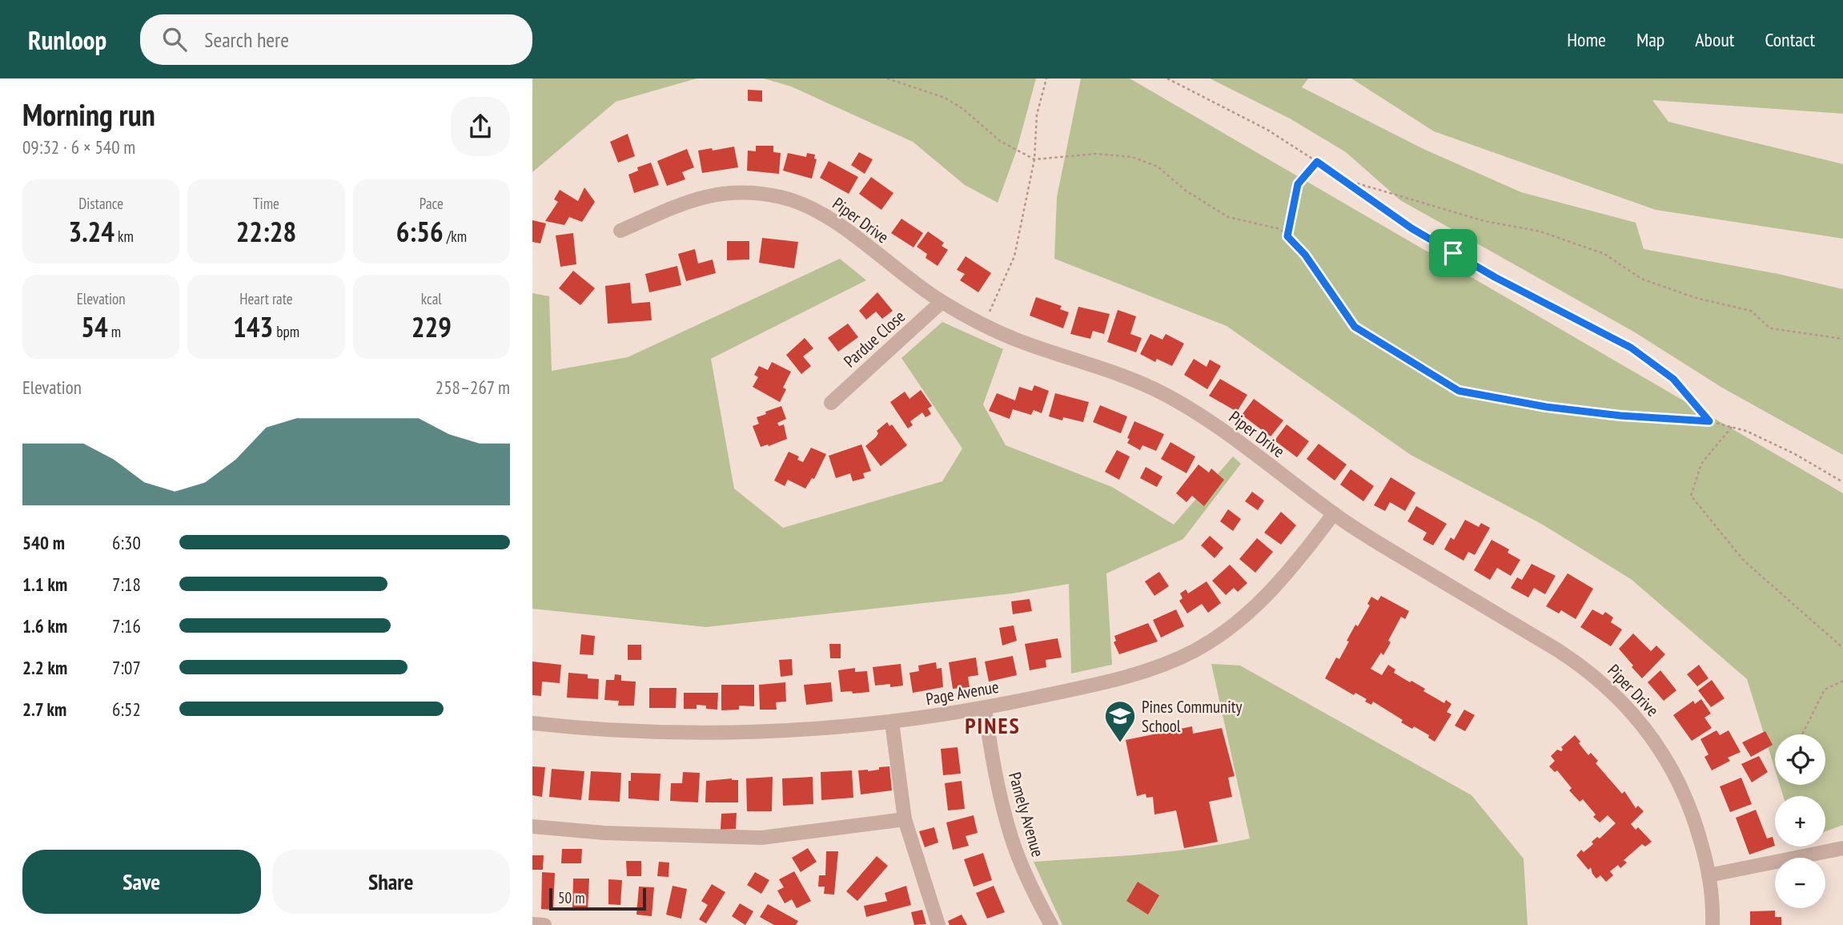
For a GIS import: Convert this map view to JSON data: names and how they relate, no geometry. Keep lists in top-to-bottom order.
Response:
{
  "streets": {
    "street": [
      "Piper Drive",
      "Pardue Close",
      "Page Avenue",
      "Pamely Avenue"
    ]
  },
  "crossings": [
    ["Piper Drive", "Pardue Close"],
    ["Piper Drive", "Page Avenue"],
    ["Page Avenue", "Pamely Avenue"]
  ],
  "districts": ["PINES"],
  "places": {
    "school or university": ["Pines Community School"]
  },
  "scale_bar": "50 m",
  "page": {
    "header": "Runloop",
    "search": "Search here",
    "nav": [
      "Home",
      "Map",
      "About",
      "Contact"
    ],
    "heading": ["Morning run", "09:32 · 6 × 540 m"],
    "stats": [
      ["Distance", "3.24 km"],
      ["Time", "22:28"],
      ["Pace", "6:56 /km"],
      ["Elevation", "54 m"],
      ["Heart rate", "143 bpm"],
      ["kcal", "229"]
    ],
    "chart": ["Elevation", "258–267 m"],
    "list": [
      {
        "name": "540 m",
        "note": "6:30"
      },
      {
        "name": "1.1 km",
        "note": "7:18"
      },
      {
        "name": "1.6 km",
        "note": "7:16"
      },
      {
        "name": "2.2 km",
        "note": "7:07"
      },
      {
        "name": "2.7 km",
        "note": "6:52"
      }
    ],
    "map_buttons": ["+", "−"],
    "buttons": ["Save", "Share"],
    "scale": "50 m"
  }
}
